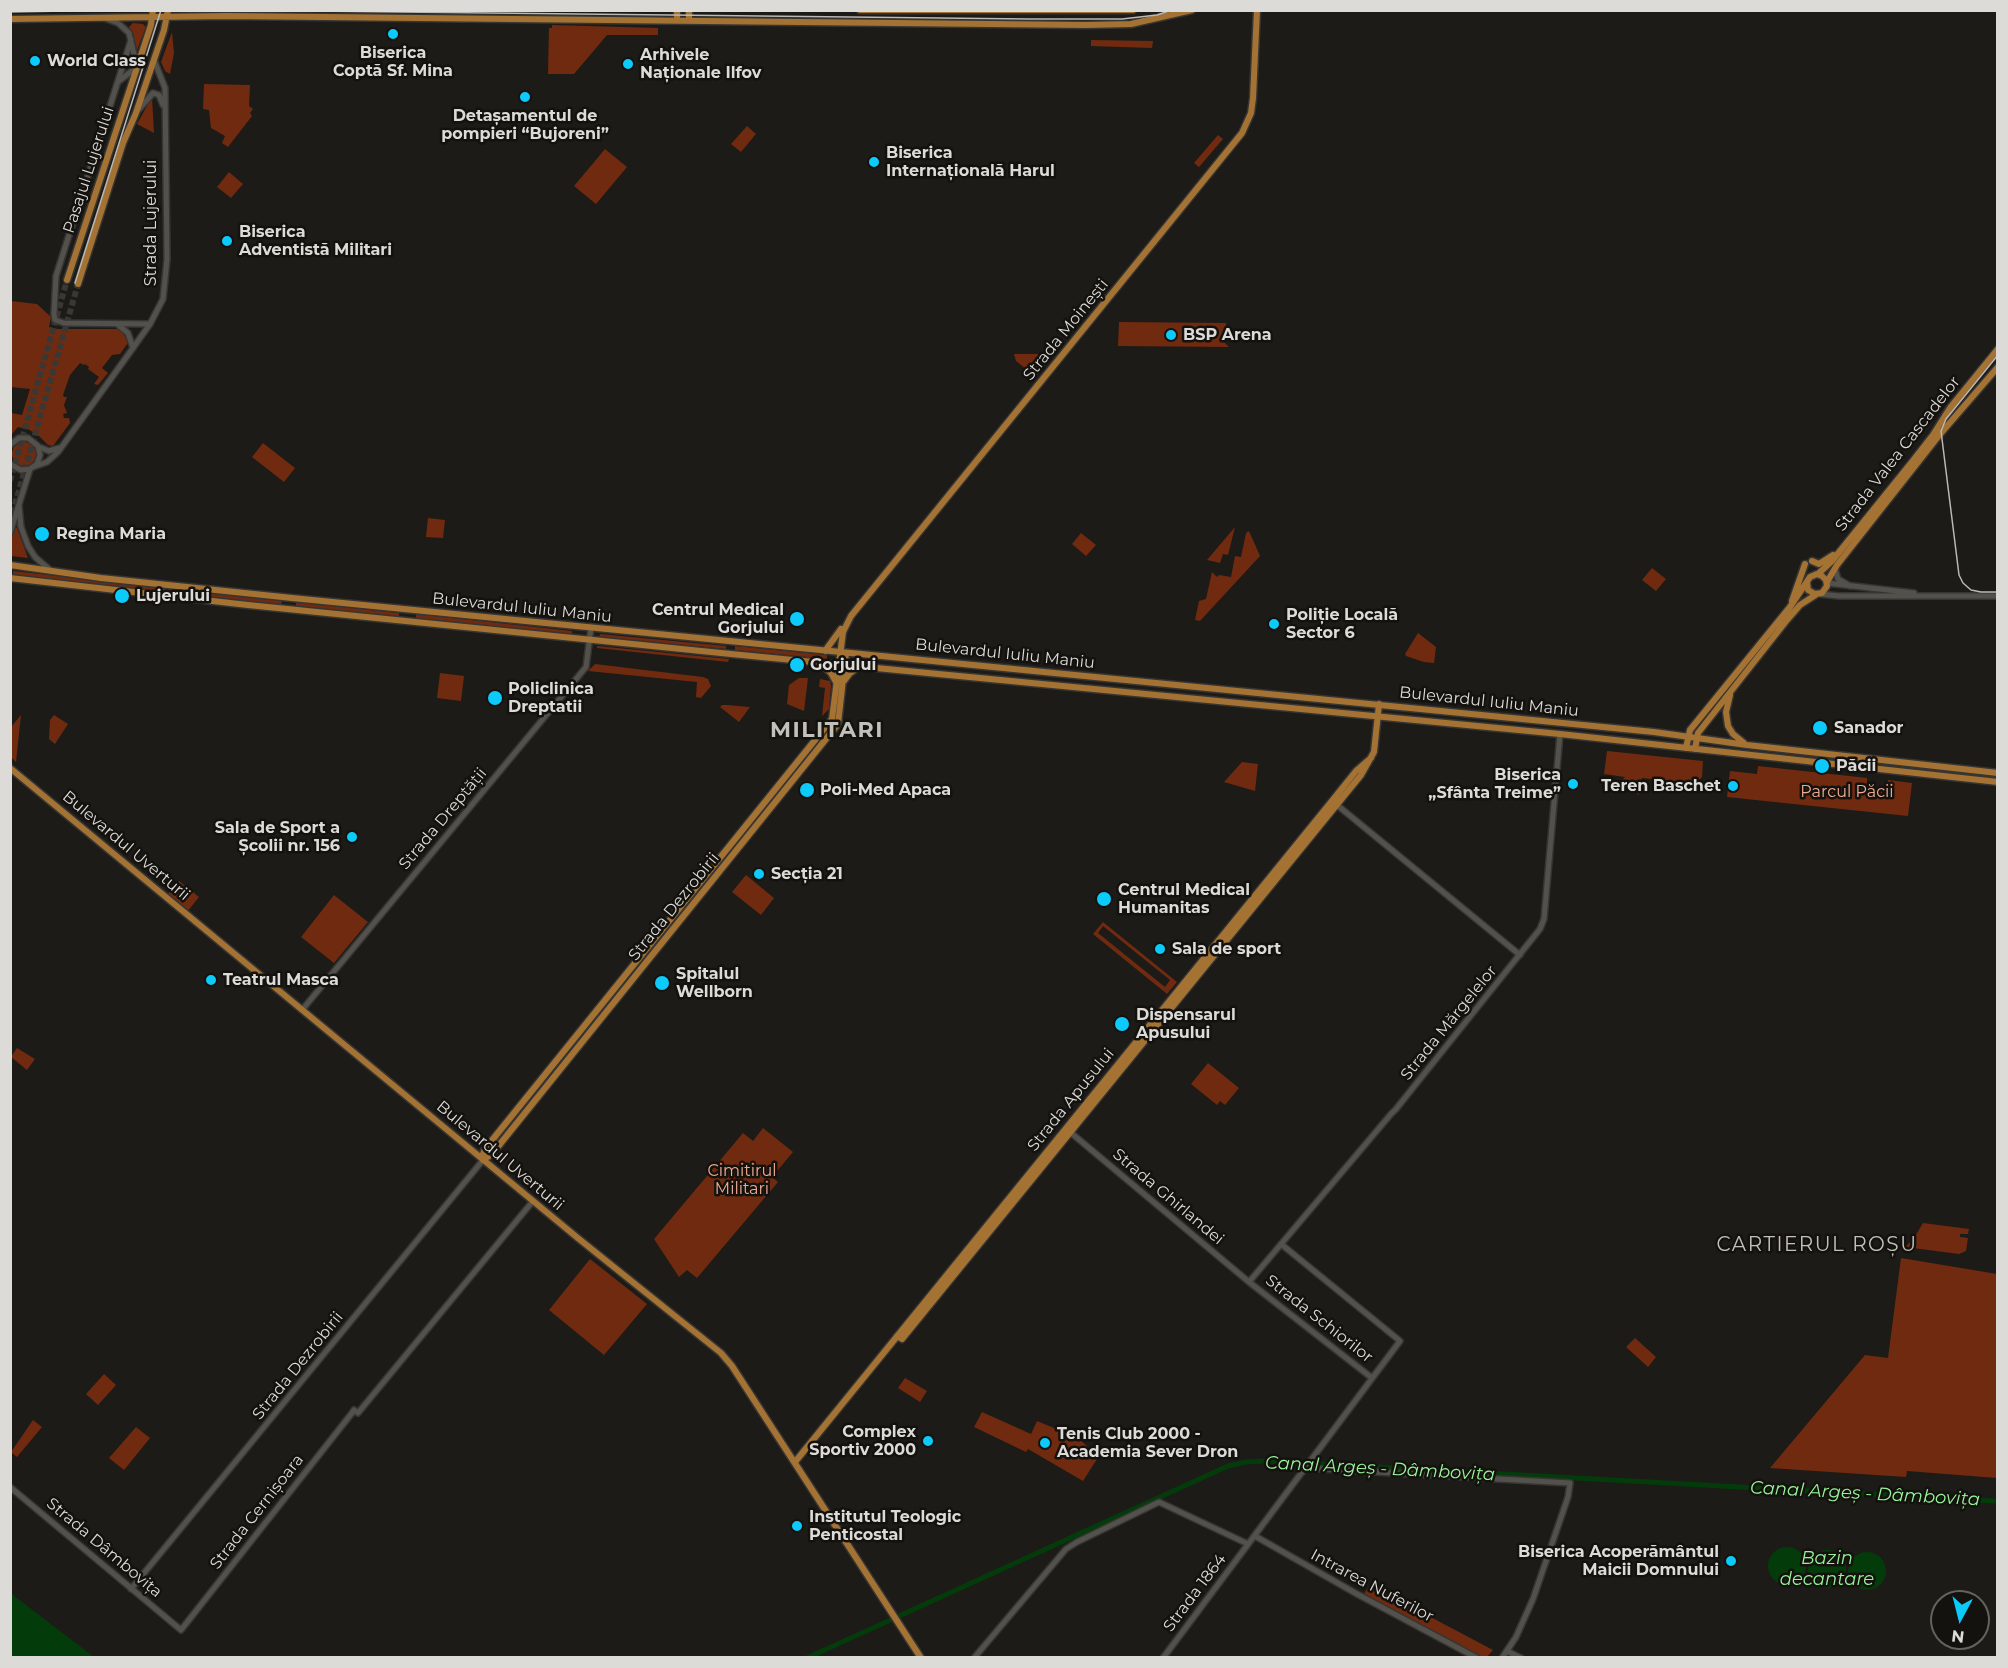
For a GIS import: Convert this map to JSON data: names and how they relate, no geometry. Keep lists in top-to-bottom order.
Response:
{
  "streets": {
    "main road": [
      "Pasajul Lujerului",
      "Strada Moinești",
      "Strada Valea Cascadelor",
      "Bulevardul Iuliu Maniu",
      "Bulevardul Uverturii",
      "Strada Dezrobirii",
      "Strada Apusului"
    ],
    "street": [
      "Strada Lujerului",
      "Strada Dreptății",
      "Strada Mărgelelor",
      "Strada Ghirlandei",
      "Strada Schiorilor",
      "Strada Cernișoara",
      "Strada Dâmbovița",
      "Intrarea Nuferilor",
      "Strada 1864"
    ]
  },
  "crossings": [
    ["Pasajul Lujerului", "Strada Lujerului"],
    ["Strada Moinești", "Bulevardul Iuliu Maniu"],
    ["Strada Moinești", "Strada Dezrobirii"],
    ["Bulevardul Iuliu Maniu", "Strada Dreptății"],
    ["Bulevardul Iuliu Maniu", "Strada Dezrobirii"],
    ["Bulevardul Iuliu Maniu", "Strada Mărgelelor"],
    ["Bulevardul Iuliu Maniu", "Strada Apusului"],
    ["Strada Dreptății", "Bulevardul Uverturii"],
    ["Bulevardul Uverturii", "Strada Dezrobirii"],
    ["Bulevardul Uverturii", "Strada Apusului"],
    ["Bulevardul Uverturii", "Strada Cernișoara"],
    ["Strada Dezrobirii", "Strada Dâmbovița"],
    ["Strada Mărgelelor", "Strada Ghirlandei"],
    ["Strada Mărgelelor", "Strada Schiorilor"],
    ["Strada Mărgelelor", "Strada 1864"],
    ["Strada Apusului", "Strada Ghirlandei"],
    ["Strada Ghirlandei", "Strada Schiorilor"],
    ["Strada Schiorilor", "Strada 1864"],
    ["Strada Cernișoara", "Strada Dâmbovița"],
    ["Intrarea Nuferilor", "Strada 1864"]
  ],
  "districts": ["MILITARI", "CARTIERUL ROȘU"],
  "water": ["Canal Argeș - Dâmbovița", "Bazin decantare"],
  "parks": ["Parcul Păcii", "Cimitirul Militari"],
  "places": [
    "Biserica Coptă Sf. Mina",
    "World Class",
    "Arhivele Naționale Ilfov",
    "Detașamentul de pompieri “Bujoreni”",
    "Biserica Internațională Harul",
    "Biserica Adventistă Militari",
    "BSP Arena",
    "Regina Maria",
    "Lujerului",
    "Centrul Medical Gorjului",
    "Poliție Locală Sector 6",
    "Gorjului",
    "Policlinica Dreptatii",
    "Sanador",
    "Păcii",
    "Biserica „Sfânta Treime”",
    "Teren Baschet",
    "Poli-Med Apaca",
    "Sala de Sport a Școlii nr. 156",
    "Secția 21",
    "Centrul Medical Humanitas",
    "Sala de sport",
    "Teatrul Masca",
    "Spitalul Wellborn",
    "Dispensarul Apusului",
    "Complex Sportiv 2000",
    "Tenis Club 2000 - Academia Sever Dron",
    "Institutul Teologic Penticostal",
    "Biserica Acoperământul Maicii Domnului"
  ],
  "north": "bottom"
}
